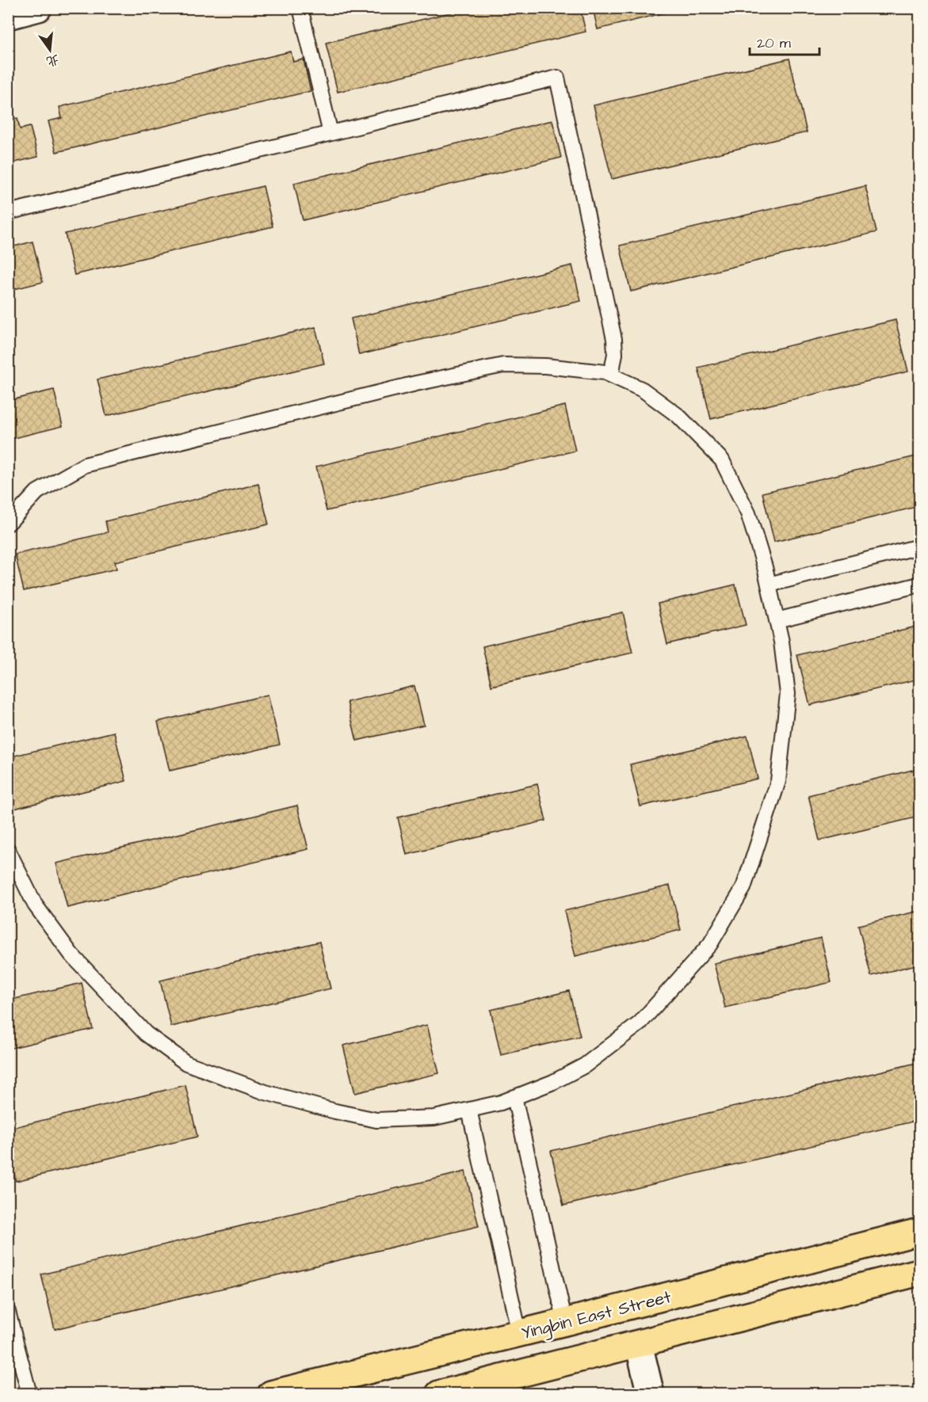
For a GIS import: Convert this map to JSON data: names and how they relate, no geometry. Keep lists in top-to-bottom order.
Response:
{
  "streets": {
    "main road": ["Yingbin East Street"]
  },
  "scale_bar": "20 m",
  "north": "bottom"
}
